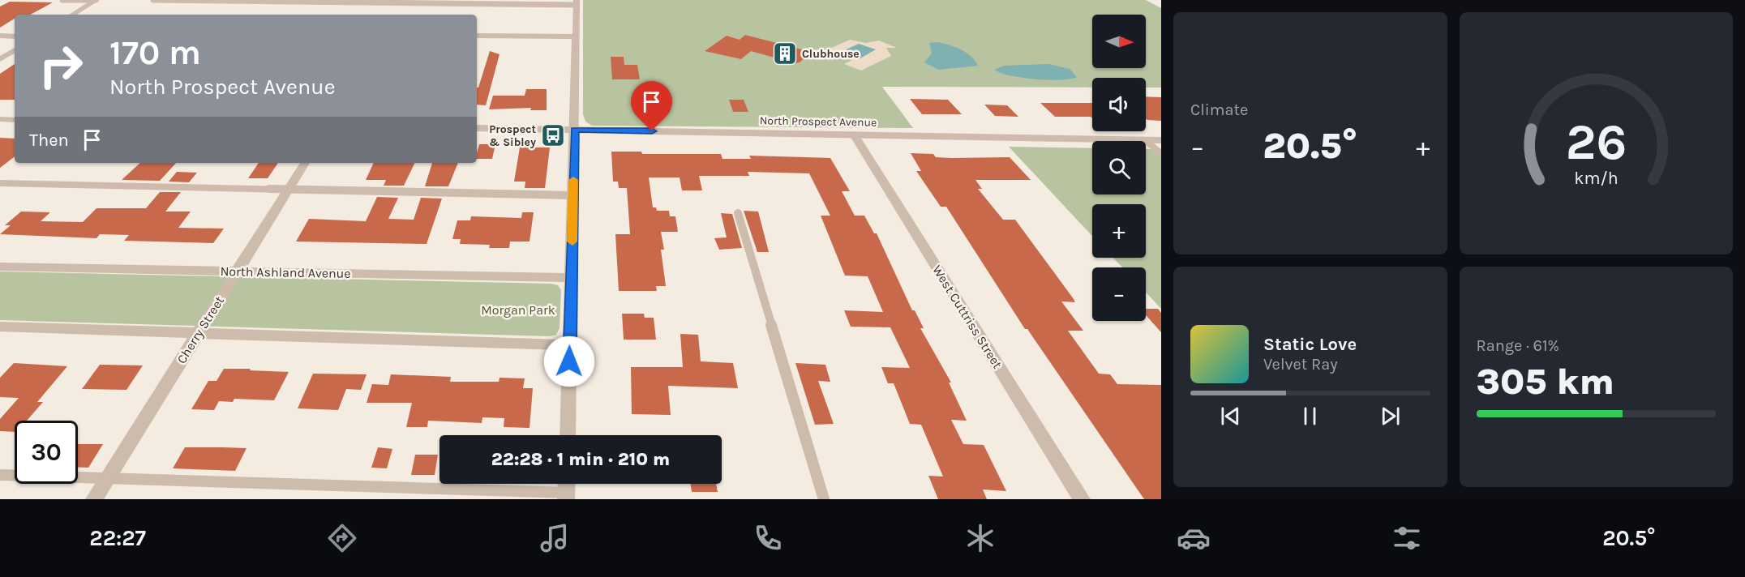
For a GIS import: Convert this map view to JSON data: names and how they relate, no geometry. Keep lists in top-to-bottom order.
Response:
{
  "streets": {
    "street": [
      "North Prospect Avenue",
      "North Ashland Avenue",
      "West Cuttriss Street",
      "Cherry Street"
    ]
  },
  "crossings": [
    ["North Prospect Avenue", "West Cuttriss Street"],
    ["North Ashland Avenue", "Cherry Street"]
  ],
  "parks": ["Morgan Park"],
  "places": {
    "building": ["Clubhouse"],
    "bus stop": ["Prospect & Sibley"]
  },
  "north": "right",
  "page": {
    "tile": [
      "Climate",
      ["Range · 61%", "305 km"]
    ],
    "map_buttons": ["+", "−"],
    "turn": ["170 m", "North Prospect Avenue"],
    "then": "Then",
    "heat": ["−", "20.5°", "+"],
    "song": ["Static Love", "Velvet Ray"],
    "limit": "30",
    "trip": "22:28 · 1 min · 210 m",
    "tabs": ["22:27", "20.5°"],
    "gauge": ["26", "km/h"]
  }
}
